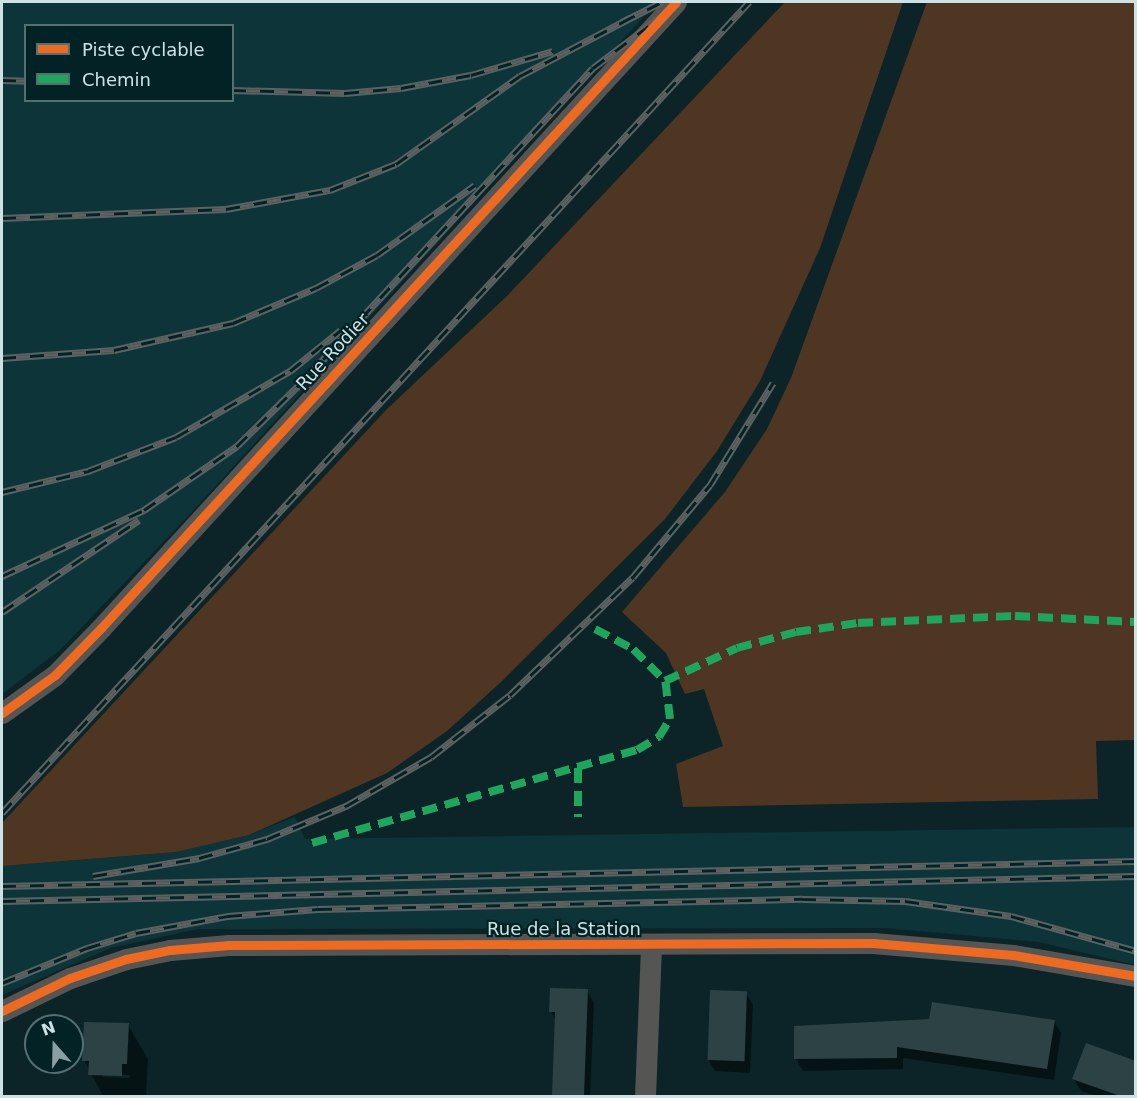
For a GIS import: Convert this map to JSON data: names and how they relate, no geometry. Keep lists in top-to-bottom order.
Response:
{
  "streets": {
    "street": ["Rue Rodier", "Rue de la Station"]
  },
  "legend": ["Piste cyclable", "Chemin"],
  "north": "top"
}
